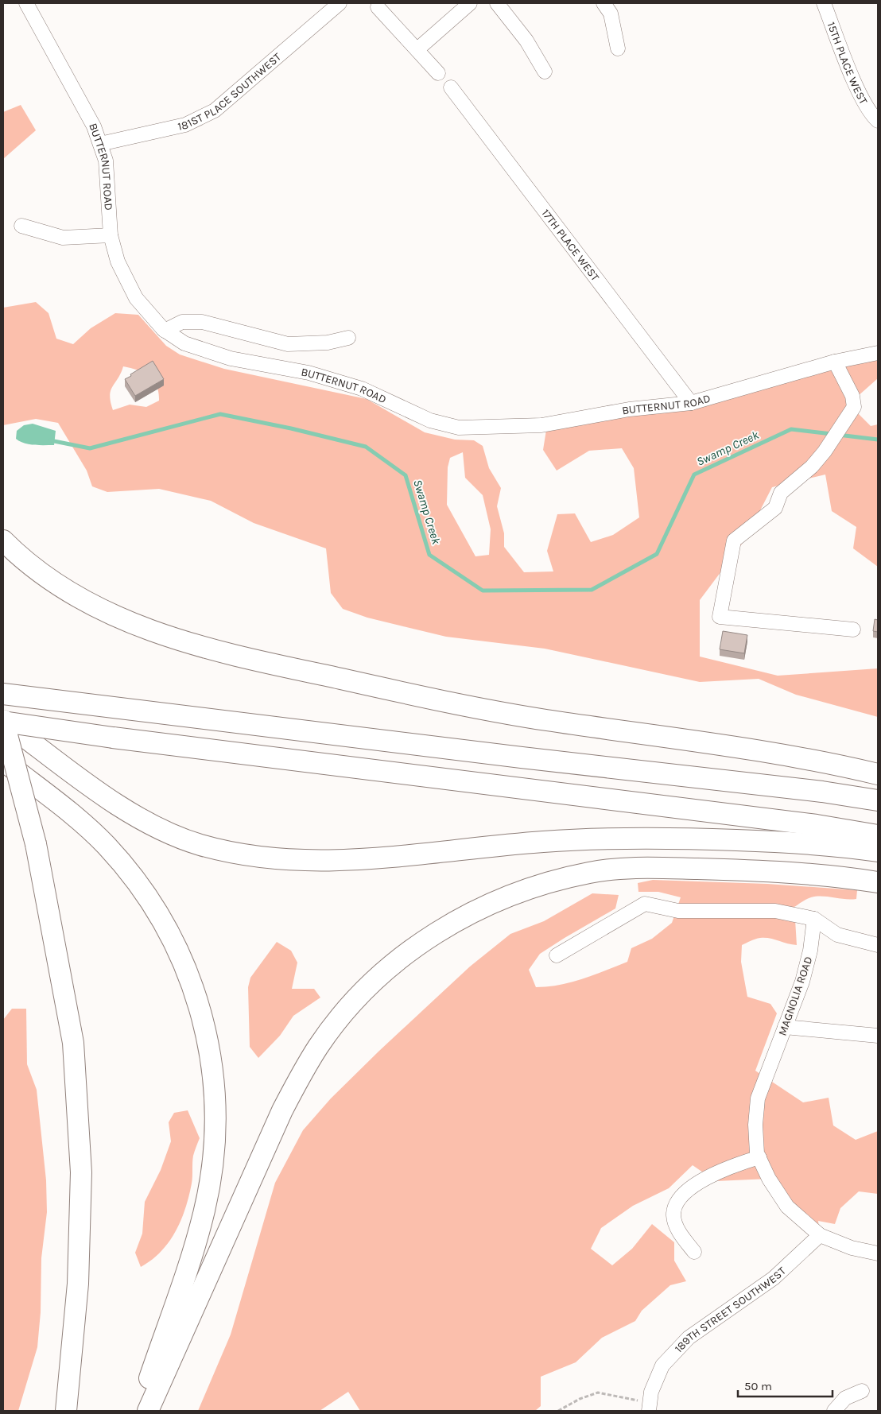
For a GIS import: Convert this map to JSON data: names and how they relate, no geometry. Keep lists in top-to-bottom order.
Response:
{
  "streets": {
    "street": [
      "15TH PLACE WEST",
      "181ST PLACE SOUTHWEST",
      "BUTTERNUT ROAD",
      "17TH PLACE WEST",
      "MAGNOLIA ROAD",
      "189TH STREET SOUTHWEST"
    ]
  },
  "crossings": [
    ["181ST PLACE SOUTHWEST", "BUTTERNUT ROAD"],
    ["BUTTERNUT ROAD", "17TH PLACE WEST"],
    ["MAGNOLIA ROAD", "189TH STREET SOUTHWEST"]
  ],
  "water": ["Swamp Creek"],
  "scale_bar": "50 m"
}
